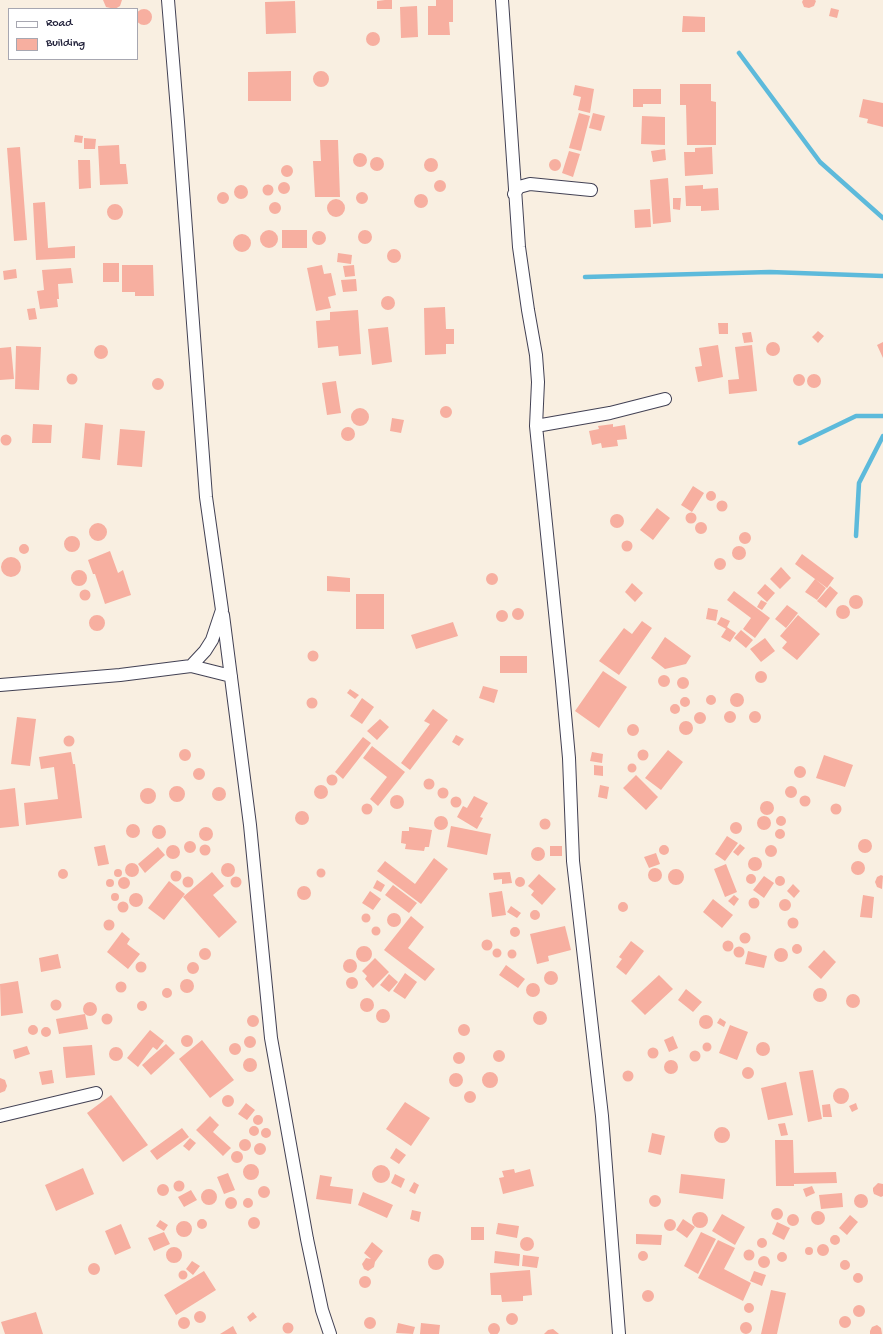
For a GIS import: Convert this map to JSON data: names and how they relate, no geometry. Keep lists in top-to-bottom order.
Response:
{
  "legend": ["Road", "Building"]
}
